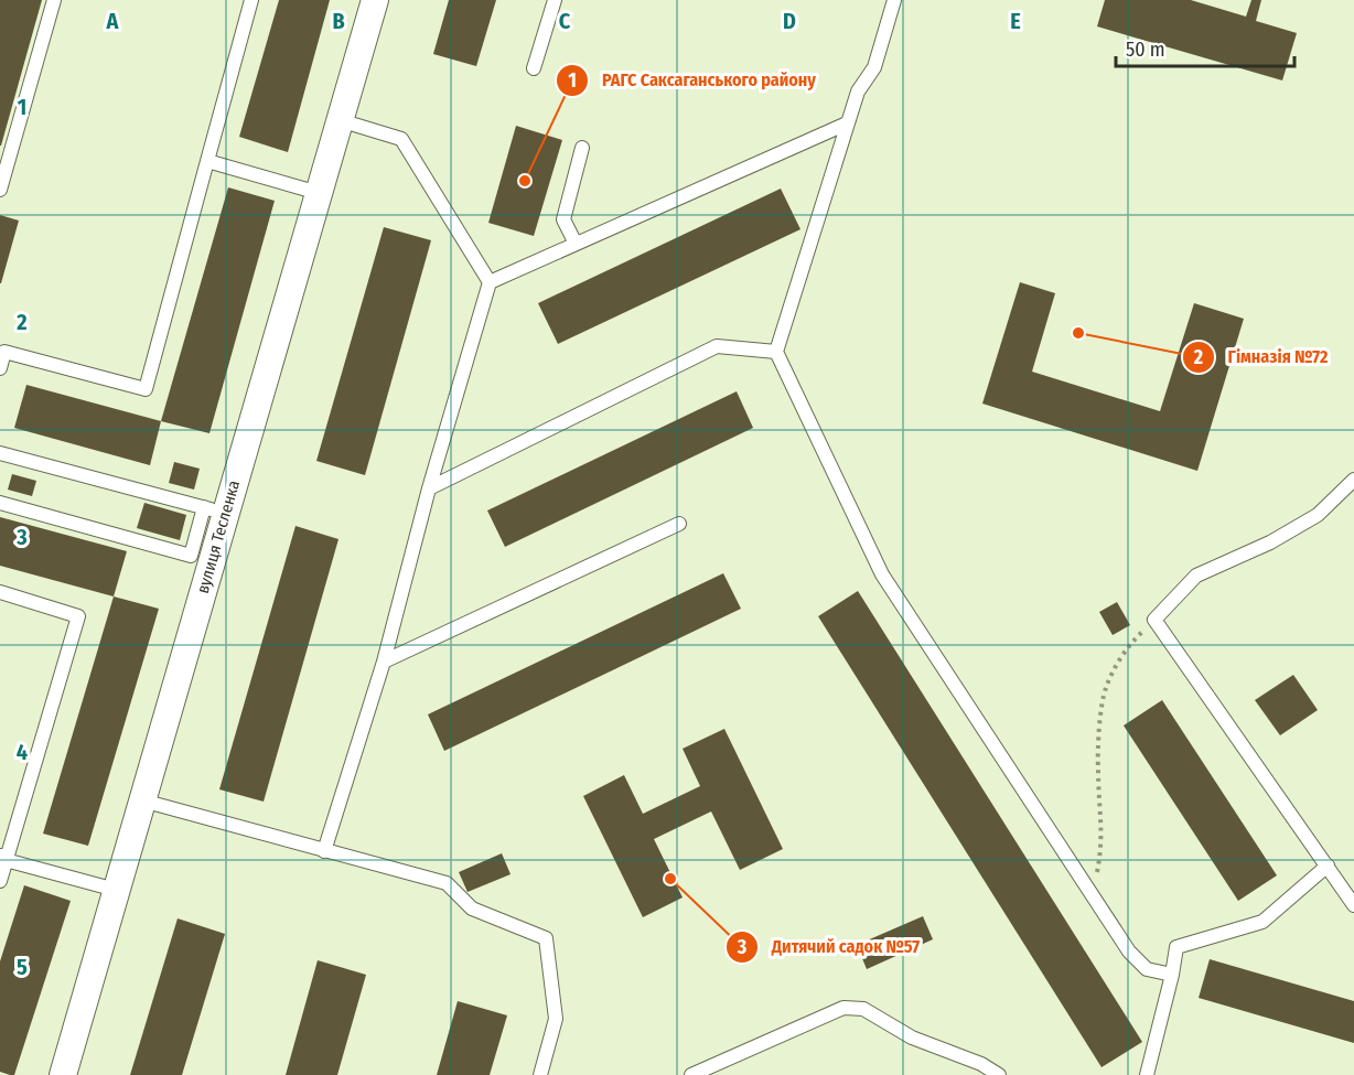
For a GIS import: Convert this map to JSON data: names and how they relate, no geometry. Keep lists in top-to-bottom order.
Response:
{
  "streets": {
    "street": ["вулиця Тесленка"]
  },
  "places": ["РАГС Саксаганського району", "Гімназія №72", "Дитячий садок №57"],
  "scale_bar": "50 m",
  "grid": {
    "columns": [
      "A",
      "B",
      "C",
      "D",
      "E"
    ],
    "rows": [
      "1",
      "2",
      "3",
      "4",
      "5"
    ]
  }
}
